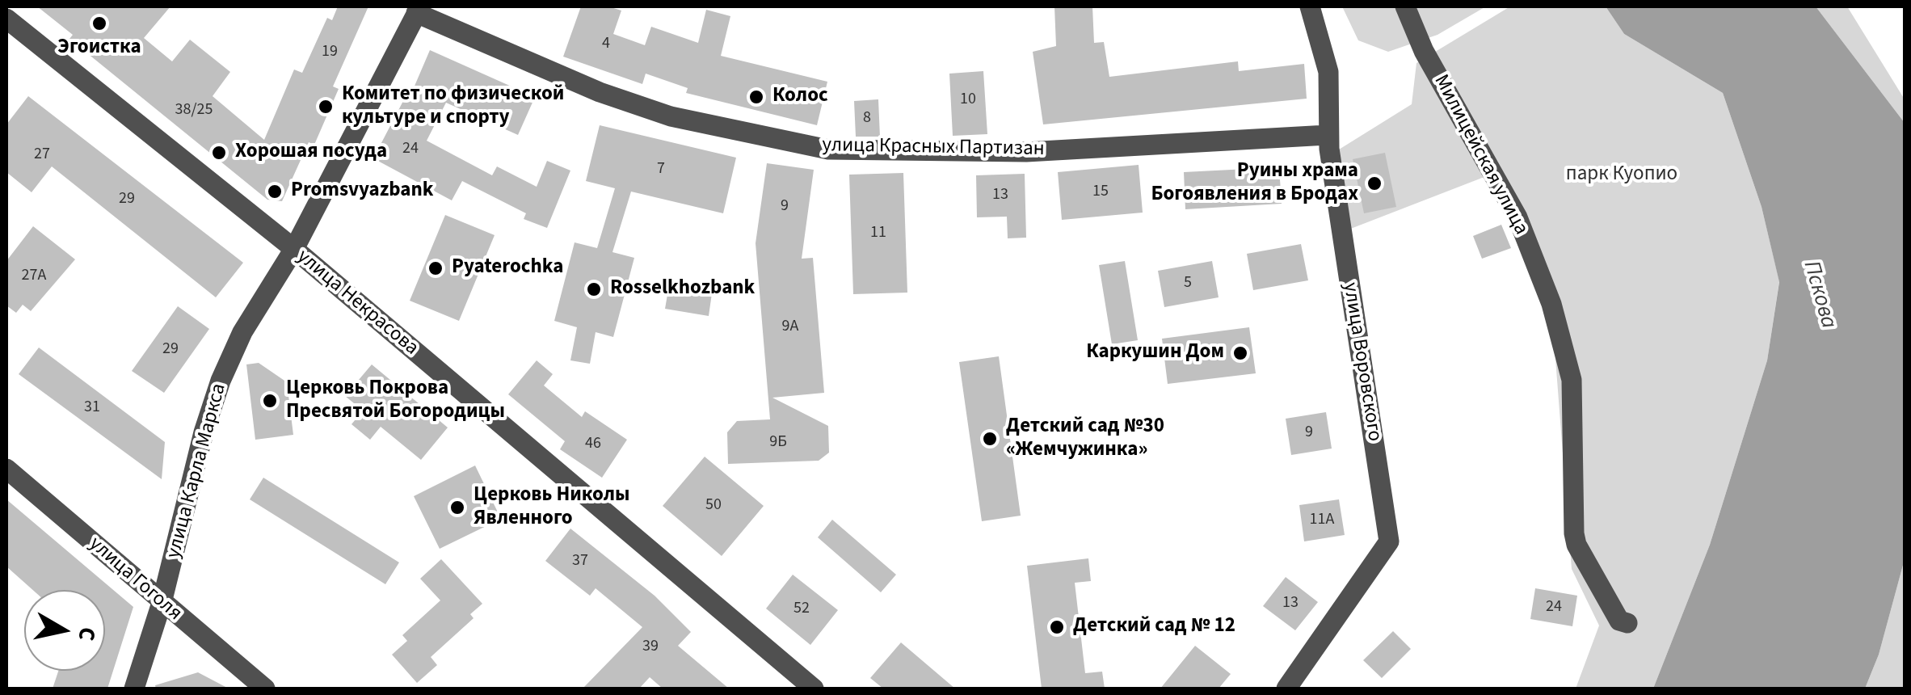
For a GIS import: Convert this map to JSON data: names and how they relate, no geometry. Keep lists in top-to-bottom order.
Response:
{
  "streets": {
    "street": [
      "улица Красных Партизан",
      "Милицейская улица",
      "улица Некрасова",
      "улица Воровского",
      "улица Карла Маркса",
      "улица Гоголя"
    ]
  },
  "crossings": [
    ["улица Красных Партизан", "улица Воровского"],
    ["улица Красных Партизан", "улица Карла Маркса"],
    ["улица Некрасова", "улица Карла Маркса"],
    ["улица Карла Маркса", "улица Гоголя"]
  ],
  "water": ["Пскова"],
  "parks": ["парк Куопио"],
  "places": [
    "Эгоистка",
    "Колос",
    "Комитет по физической культуре и спорту",
    "Хорошая посуда",
    "Руины храма Богоявления в Бродах",
    "Promsvyazbank",
    "Pyaterochka",
    "Rosselkhozbank",
    "Каркушин Дом",
    "Церковь Покрова Пресвятой Богородицы",
    "Детский сад №30 «Жемчужинка»",
    "Церковь Николы Явленного",
    "Детский сад № 12"
  ],
  "house_numbers": [
    "4",
    "19",
    "10",
    "38/25",
    "8",
    "24",
    "27",
    "7",
    "15",
    "13",
    "29",
    "9",
    "11",
    "27А",
    "5",
    "9А",
    "29",
    "31",
    "9",
    "9Б",
    "46",
    "50",
    "11А",
    "37",
    "13",
    "24",
    "52",
    "39"
  ],
  "north": "right"
}
